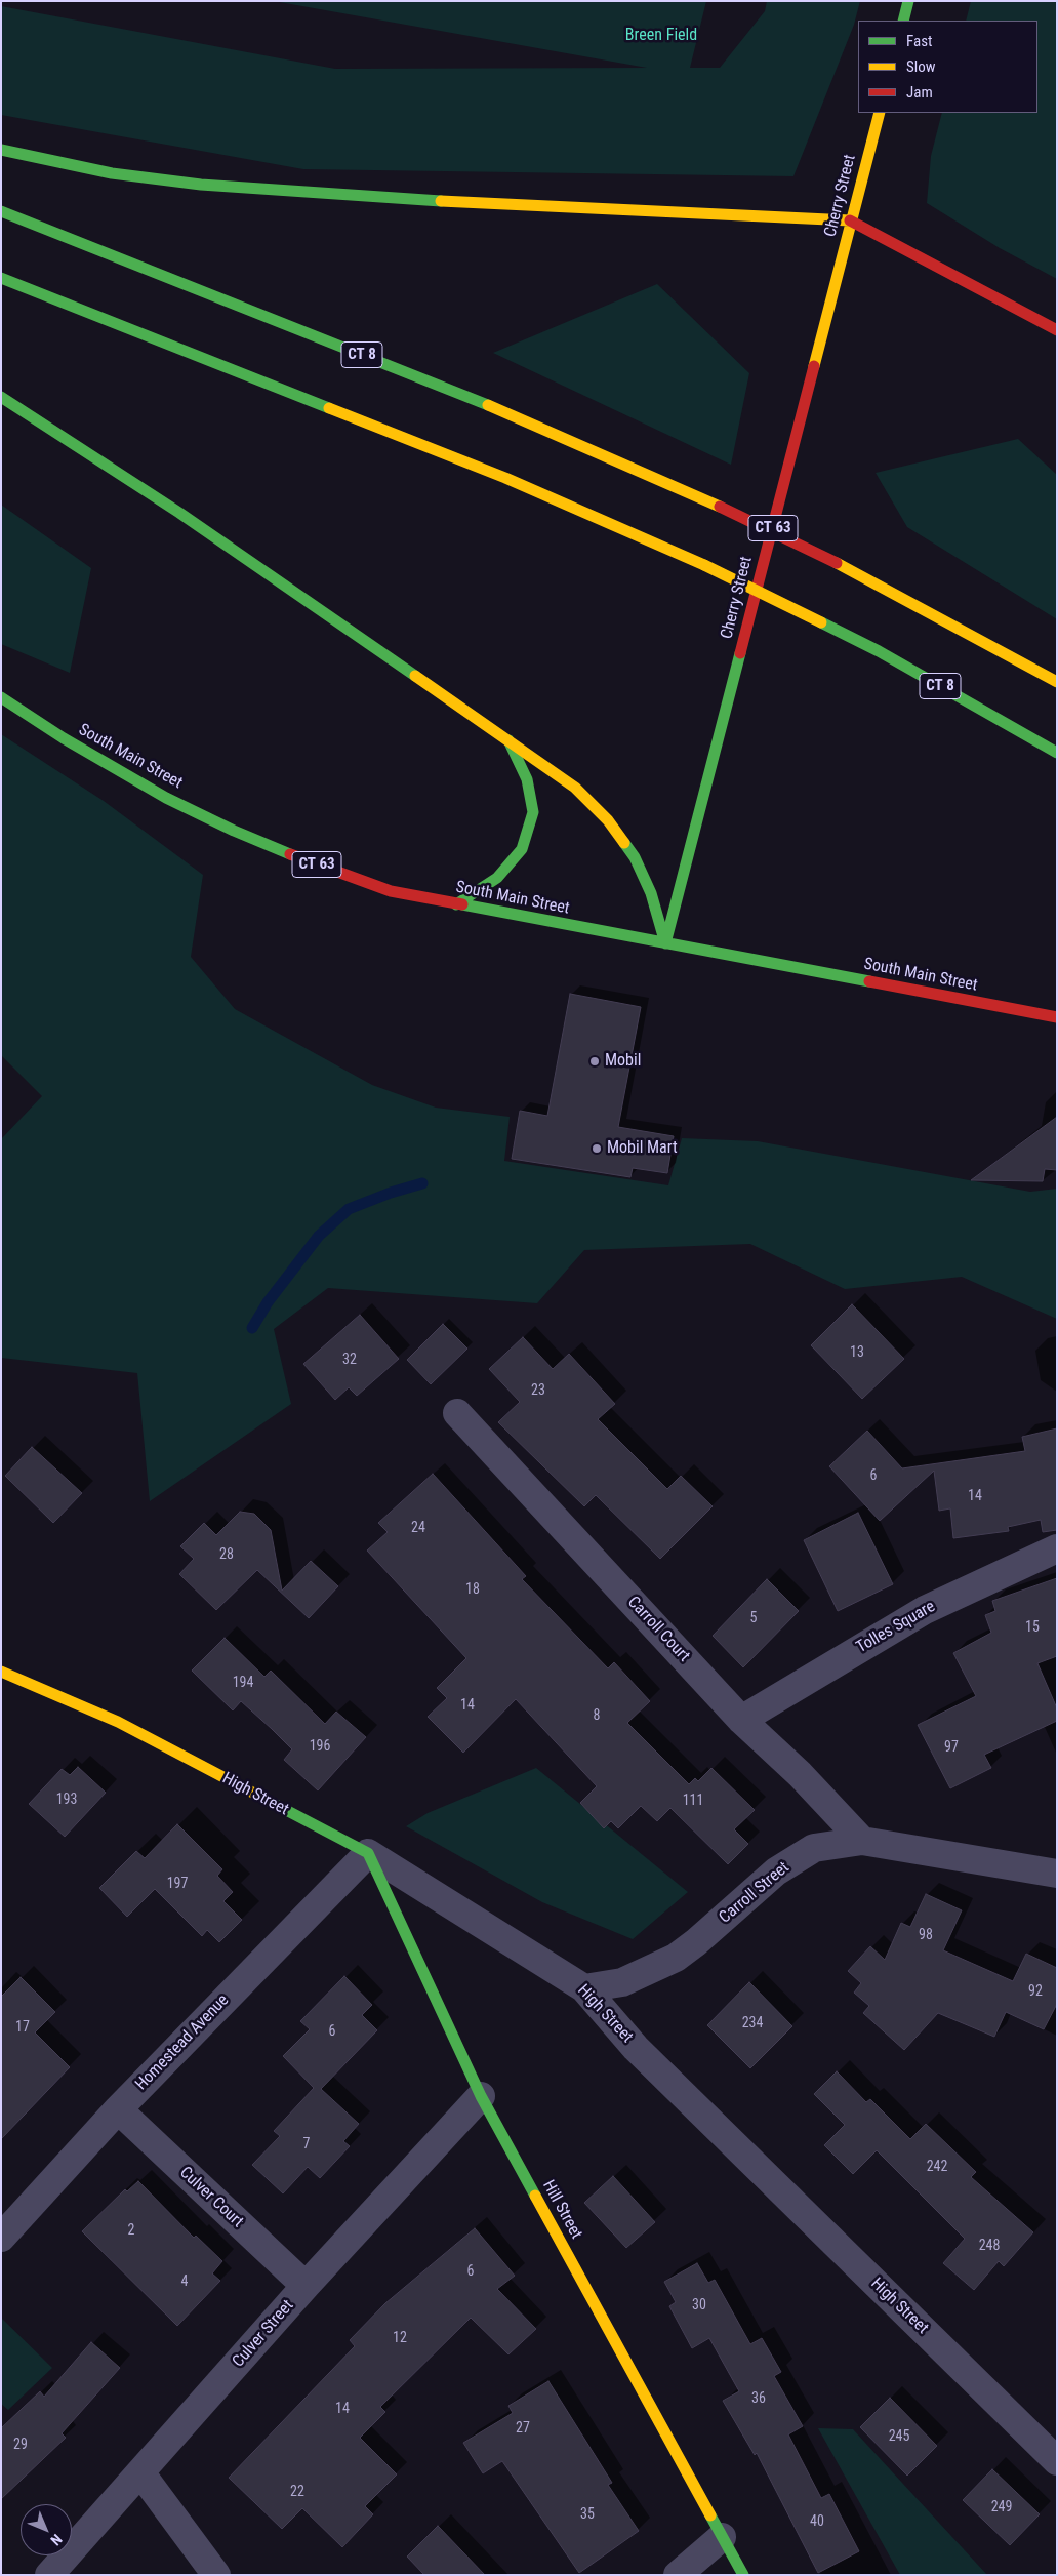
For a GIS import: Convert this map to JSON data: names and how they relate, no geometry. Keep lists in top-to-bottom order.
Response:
{
  "streets": {
    "main road": [
      "Cherry Street",
      "CT 8",
      "CT 63",
      "South Main Street",
      "High Street",
      "Hill Street"
    ],
    "street": [
      "Tolles Square",
      "Carroll Court",
      "Carroll Street",
      "Homestead Avenue",
      "Culver Court",
      "Culver Street"
    ]
  },
  "crossings": [
    ["Cherry Street", "South Main Street"],
    ["Tolles Square", "Carroll Court"],
    ["Carroll Court", "Carroll Street"],
    ["High Street", "Carroll Street"],
    ["High Street", "Homestead Avenue"],
    ["High Street", "Hill Street"],
    ["Homestead Avenue", "Culver Court"],
    ["Homestead Avenue", "Hill Street"],
    ["Culver Court", "Culver Street"],
    ["Hill Street", "Culver Street"]
  ],
  "parks": ["Breen Field"],
  "places": ["Mobil", "Mobil Mart"],
  "house_numbers": [
    "13",
    "32",
    "23",
    "6",
    "14",
    "24",
    "28",
    "18",
    "5",
    "15",
    "194",
    "14",
    "8",
    "196",
    "97",
    "193",
    "111",
    "197",
    "98",
    "92",
    "234",
    "17",
    "6",
    "7",
    "242",
    "2",
    "248",
    "6",
    "4",
    "30",
    "12",
    "36",
    "14",
    "27",
    "245",
    "29",
    "22",
    "249",
    "35",
    "40"
  ],
  "legend": ["Fast", "Slow", "Jam"],
  "north": "bottom right"
}
